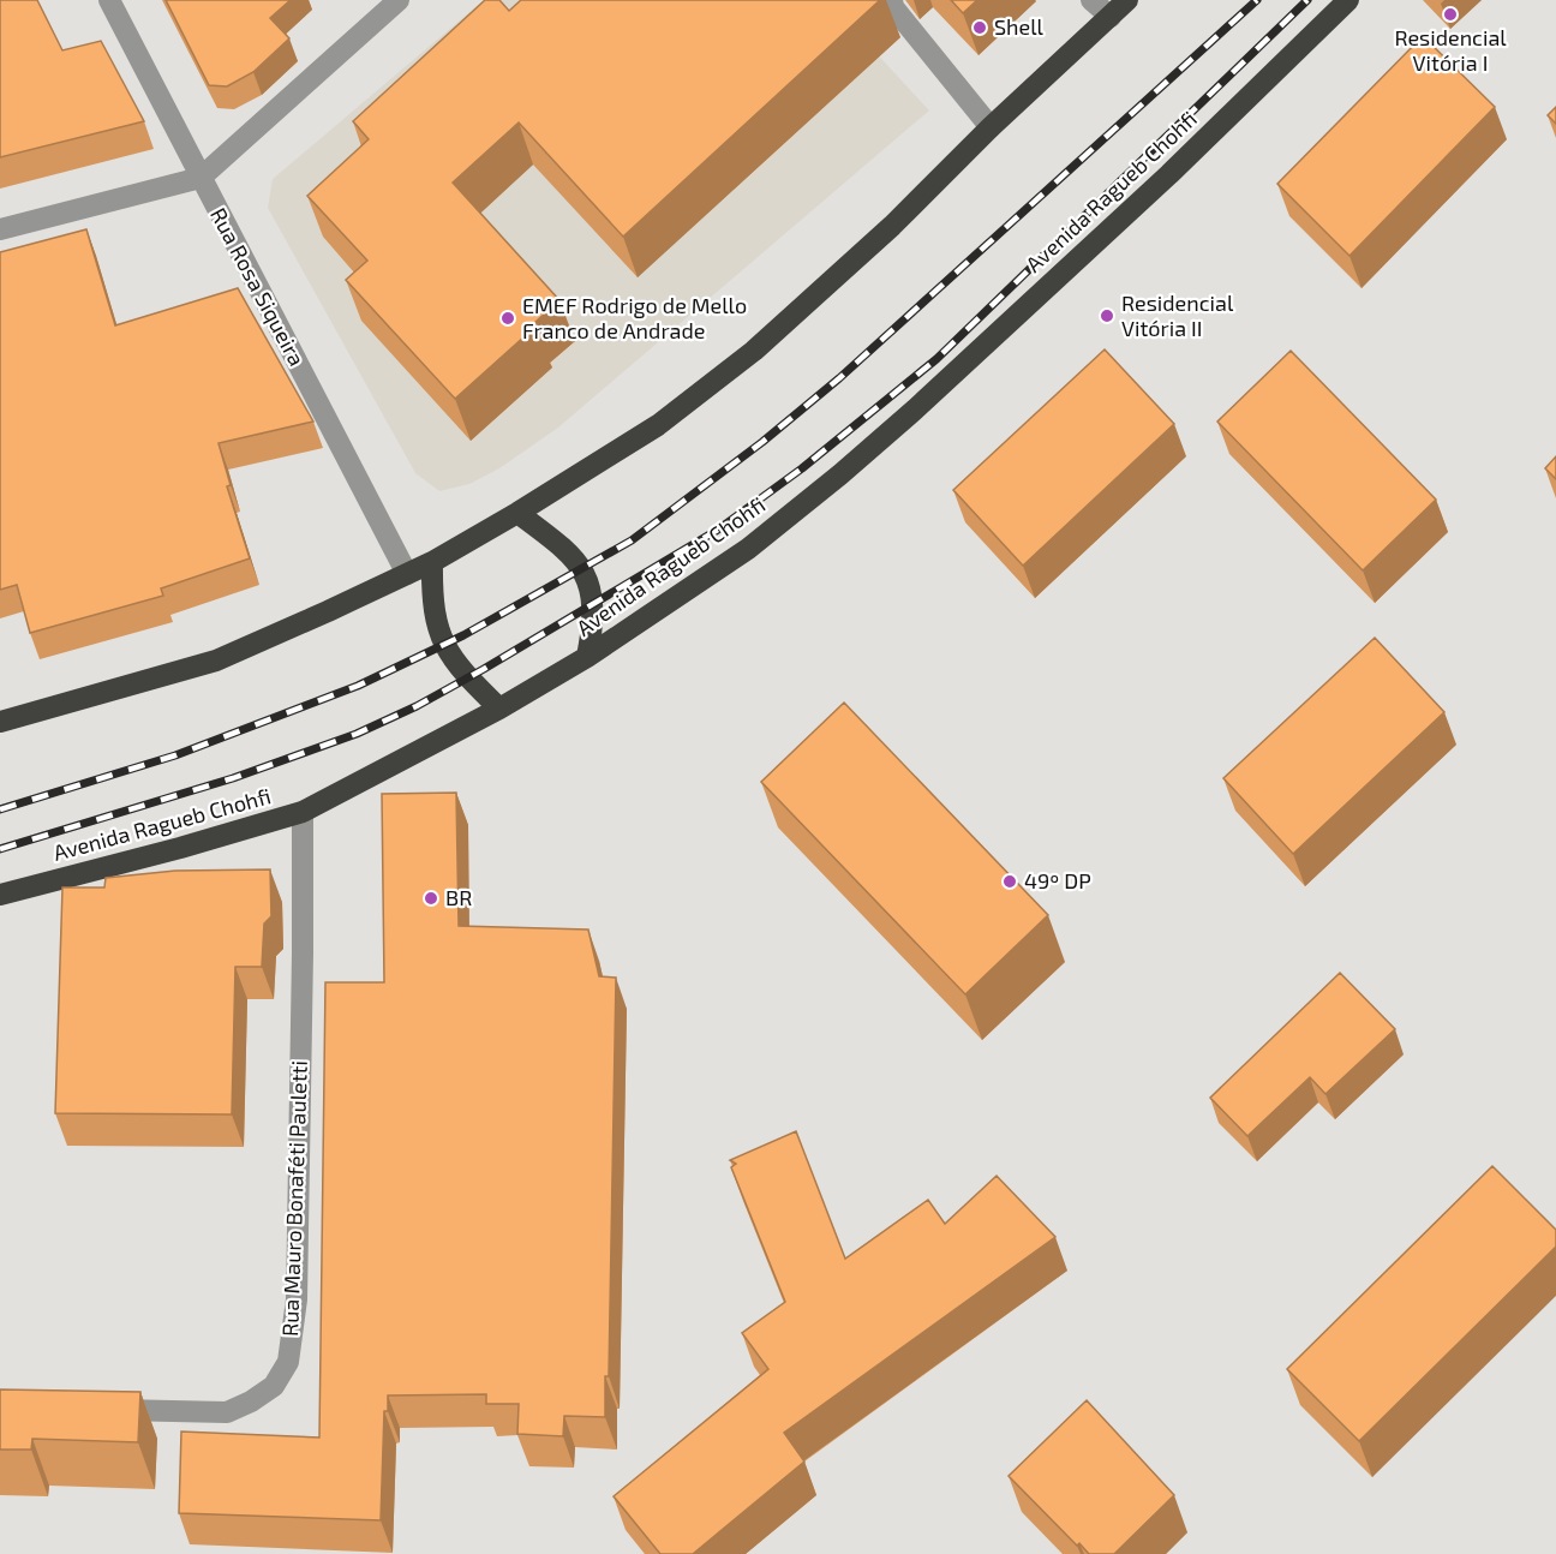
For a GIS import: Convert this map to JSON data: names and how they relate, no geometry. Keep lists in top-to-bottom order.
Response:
{
  "streets": {
    "highway": ["Avenida Ragueb Chohfi"],
    "street": ["Rua Rosa Siqueira", "Rua Mauro Bonaféti Pauletti"]
  },
  "crossings": [
    ["Avenida Ragueb Chohfi", "Rua Mauro Bonaféti Pauletti"]
  ],
  "places": [
    "Residencial Vitória I",
    "Shell",
    "Residencial Vitória II",
    "EMEF Rodrigo de Mello Franco de Andrade",
    "49º DP",
    "BR"
  ]
}
